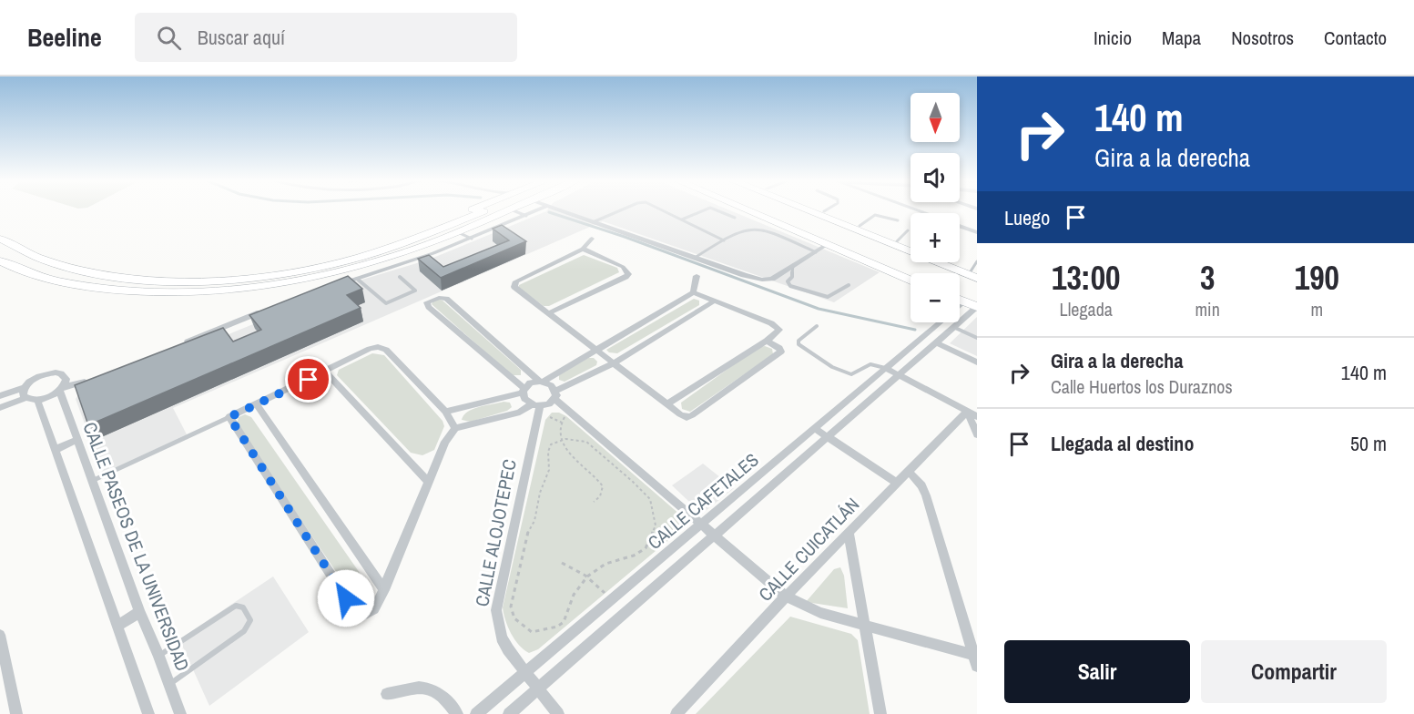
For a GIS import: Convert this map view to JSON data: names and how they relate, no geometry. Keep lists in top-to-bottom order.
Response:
{
  "streets": {
    "street": [
      "CALLE CAFETALES",
      "CALLE ALOJOTEPEC",
      "CALLE PASEOS DE LA UNIVERSIDAD",
      "CALLE CUICATLÁN"
    ]
  },
  "crossings": [
    ["CALLE CAFETALES", "CALLE ALOJOTEPEC"]
  ],
  "north": "bottom",
  "page": {
    "header": "Beeline",
    "search": "Buscar aquí",
    "nav": [
      "Inicio",
      "Mapa",
      "Nosotros",
      "Contacto"
    ],
    "turn": ["140 m", "Gira a la derecha"],
    "map_buttons": ["+", "−"],
    "then": "Luego",
    "eta": [
      "13:00",
      "Llegada",
      "3",
      "min",
      "190",
      "m"
    ],
    "list": [
      {
        "name": "Gira a la derecha",
        "note": "Calle Huertos los Duraznos",
        "value": "140 m"
      },
      {
        "name": "Llegada al destino",
        "value": "50 m"
      }
    ],
    "buttons": ["Salir", "Compartir"]
  }
}
